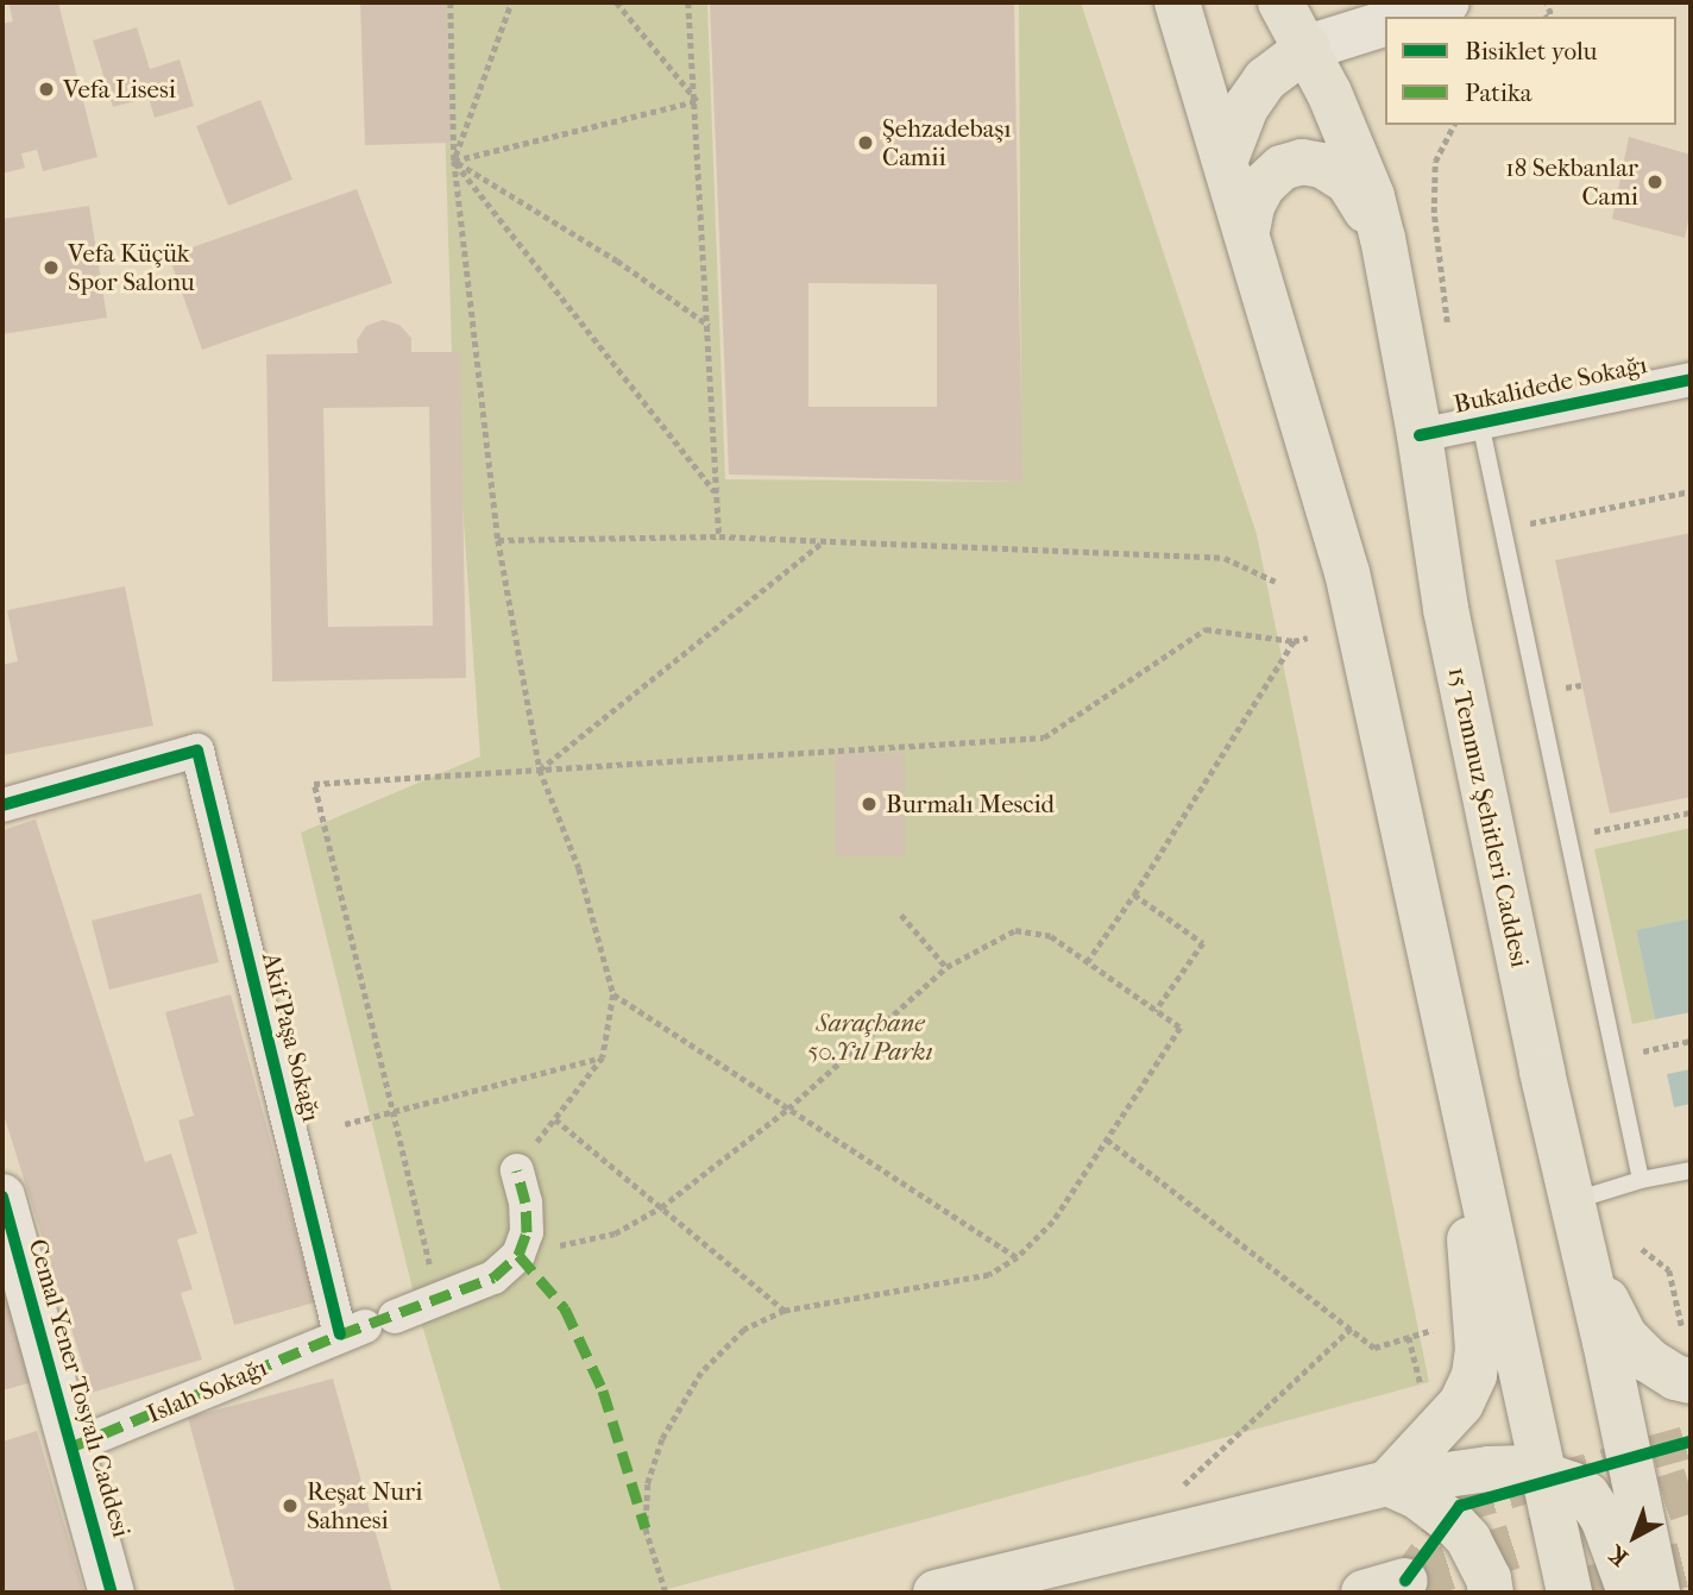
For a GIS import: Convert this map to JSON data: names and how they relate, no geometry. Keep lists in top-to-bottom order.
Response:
{
  "streets": {
    "main road": ["15 Temmuz Şehitleri Caddesi"],
    "street": [
      "Bukalidede Sokağı",
      "Akif Paşa Sokağı",
      "Cemal Yener Tosyalı Caddesi",
      "Islah Sokağı"
    ]
  },
  "crossings": [
    ["Bukalidede Sokağı", "15 Temmuz Şehitleri Caddesi"],
    ["Akif Paşa Sokağı", "Islah Sokağı"],
    ["Cemal Yener Tosyalı Caddesi", "Islah Sokağı"]
  ],
  "parks": ["Saraçhane 50.Yıl Parkı"],
  "places": [
    "Vefa Lisesi",
    "Şehzadebaşı Camii",
    "18 Sekbanlar Cami",
    "Vefa Küçük Spor Salonu",
    "Burmalı Mescid",
    "Reşat Nuri Sahnesi"
  ],
  "legend": ["Bisiklet yolu", "Patika"],
  "north": "bottom left"
}
